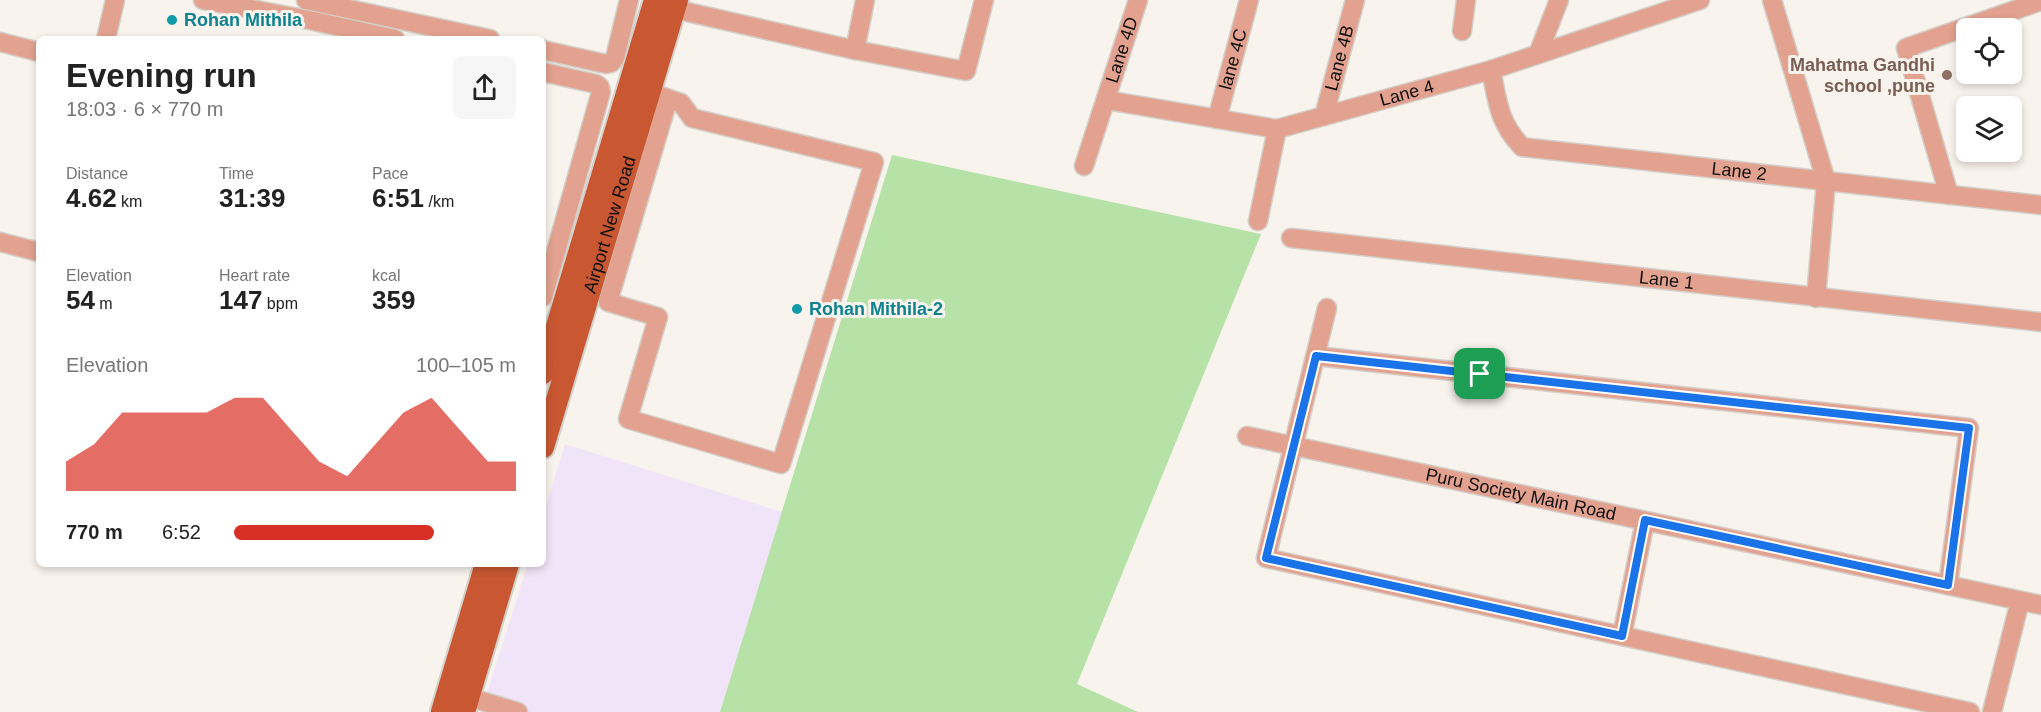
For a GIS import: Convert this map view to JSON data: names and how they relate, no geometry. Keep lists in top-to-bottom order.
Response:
{
  "streets": {
    "main road": ["Airport New Road"],
    "street": [
      "Lane 4D",
      "Lane 4B",
      "lane 4C",
      "Lane 4",
      "Lane 2",
      "Lane 1",
      "Puru Society Main Road"
    ]
  },
  "crossings": [
    ["Lane 4D", "Lane 4"],
    ["Lane 4B", "Lane 4"],
    ["lane 4C", "Lane 4"],
    ["Lane 4", "Lane 2"]
  ],
  "places": ["Rohan Mithila", "Mahatma Gandhi school ,pune", "Rohan Mithila-2"],
  "page": {
    "heading": ["Evening run", "18:03 · 6 × 770 m"],
    "stats": [
      ["Distance", "4.62 km"],
      ["Time", "31:39"],
      ["Pace", "6:51 /km"],
      ["Elevation", "54 m"],
      ["Heart rate", "147 bpm"],
      ["kcal", "359"]
    ],
    "chart": ["Elevation", "100–105 m"],
    "list": [
      {
        "name": "770 m",
        "note": "6:52"
      }
    ]
  }
}
